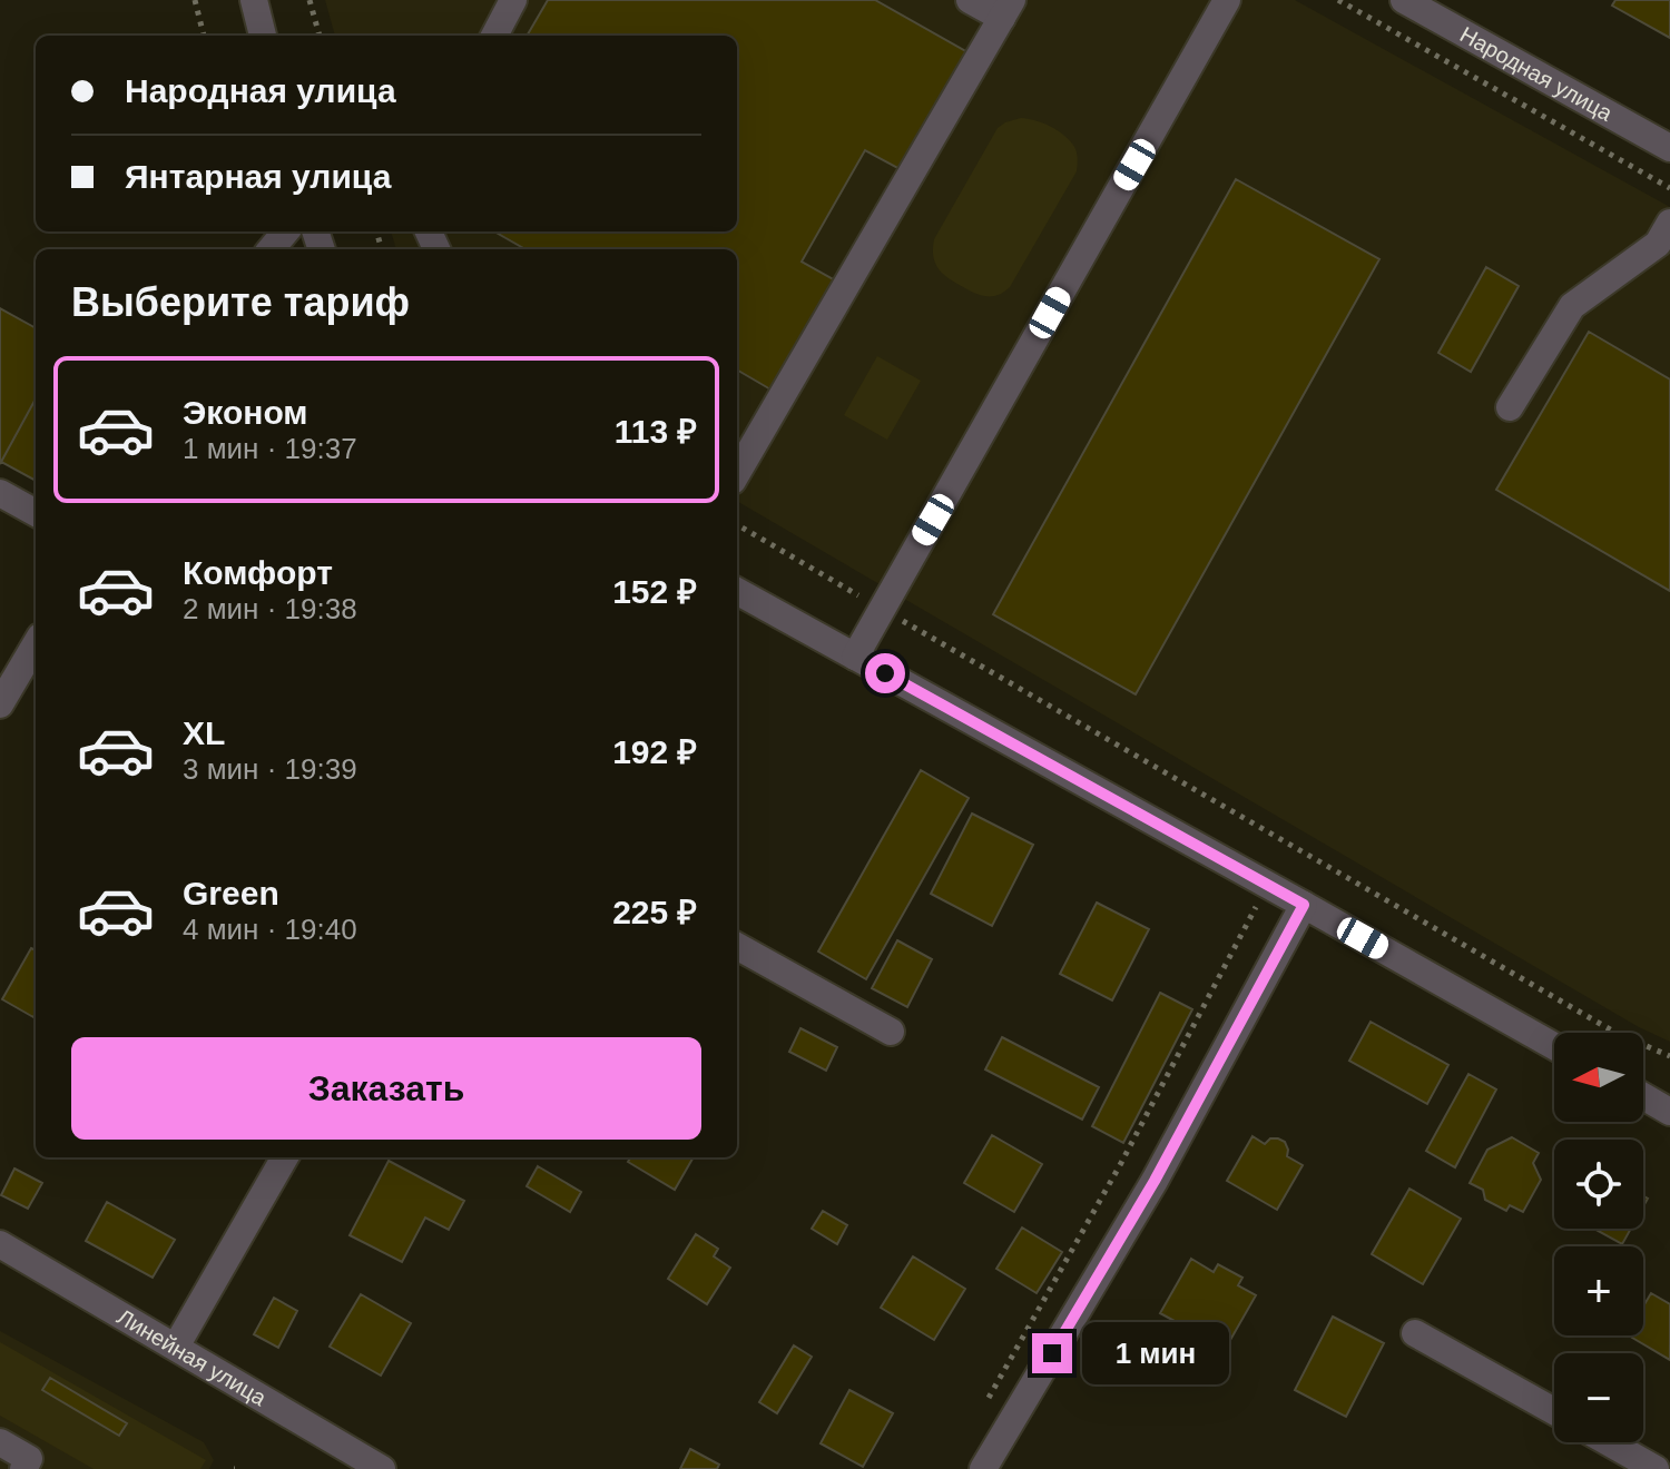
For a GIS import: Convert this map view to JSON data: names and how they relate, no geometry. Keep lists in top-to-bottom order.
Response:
{
  "streets": {
    "street": ["Народная улица", "Линейная улица"]
  },
  "north": "left",
  "page": {
    "banner": ["Народная улица", "Янтарная улица"],
    "heading": "Выберите тариф",
    "list": [
      {
        "name": "Эконом",
        "note": "1 мин · 19:37",
        "value": "113 ₽"
      },
      {
        "name": "Комфорт",
        "note": "2 мин · 19:38",
        "value": "152 ₽"
      },
      {
        "name": "XL",
        "note": "3 мин · 19:39",
        "value": "192 ₽"
      },
      {
        "name": "Green",
        "note": "4 мин · 19:40",
        "value": "225 ₽"
      }
    ],
    "buttons": "Заказать",
    "map_buttons": ["+", "−"],
    "bubble": "1 мин"
  }
}
